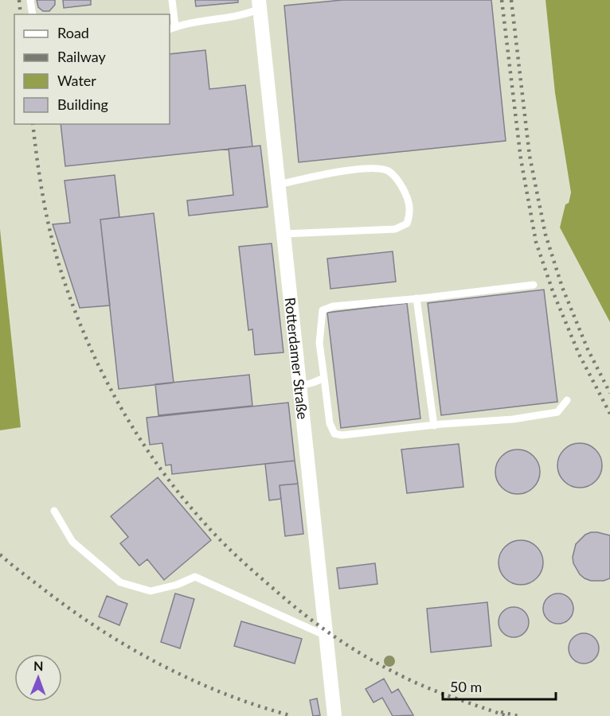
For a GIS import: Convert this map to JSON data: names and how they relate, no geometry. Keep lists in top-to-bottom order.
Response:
{
  "streets": {
    "street": ["Rotterdamer Straße"]
  },
  "legend": [
    "Road",
    "Railway",
    "Water",
    "Building"
  ],
  "scale_bar": "50 m",
  "north": "top"
}
